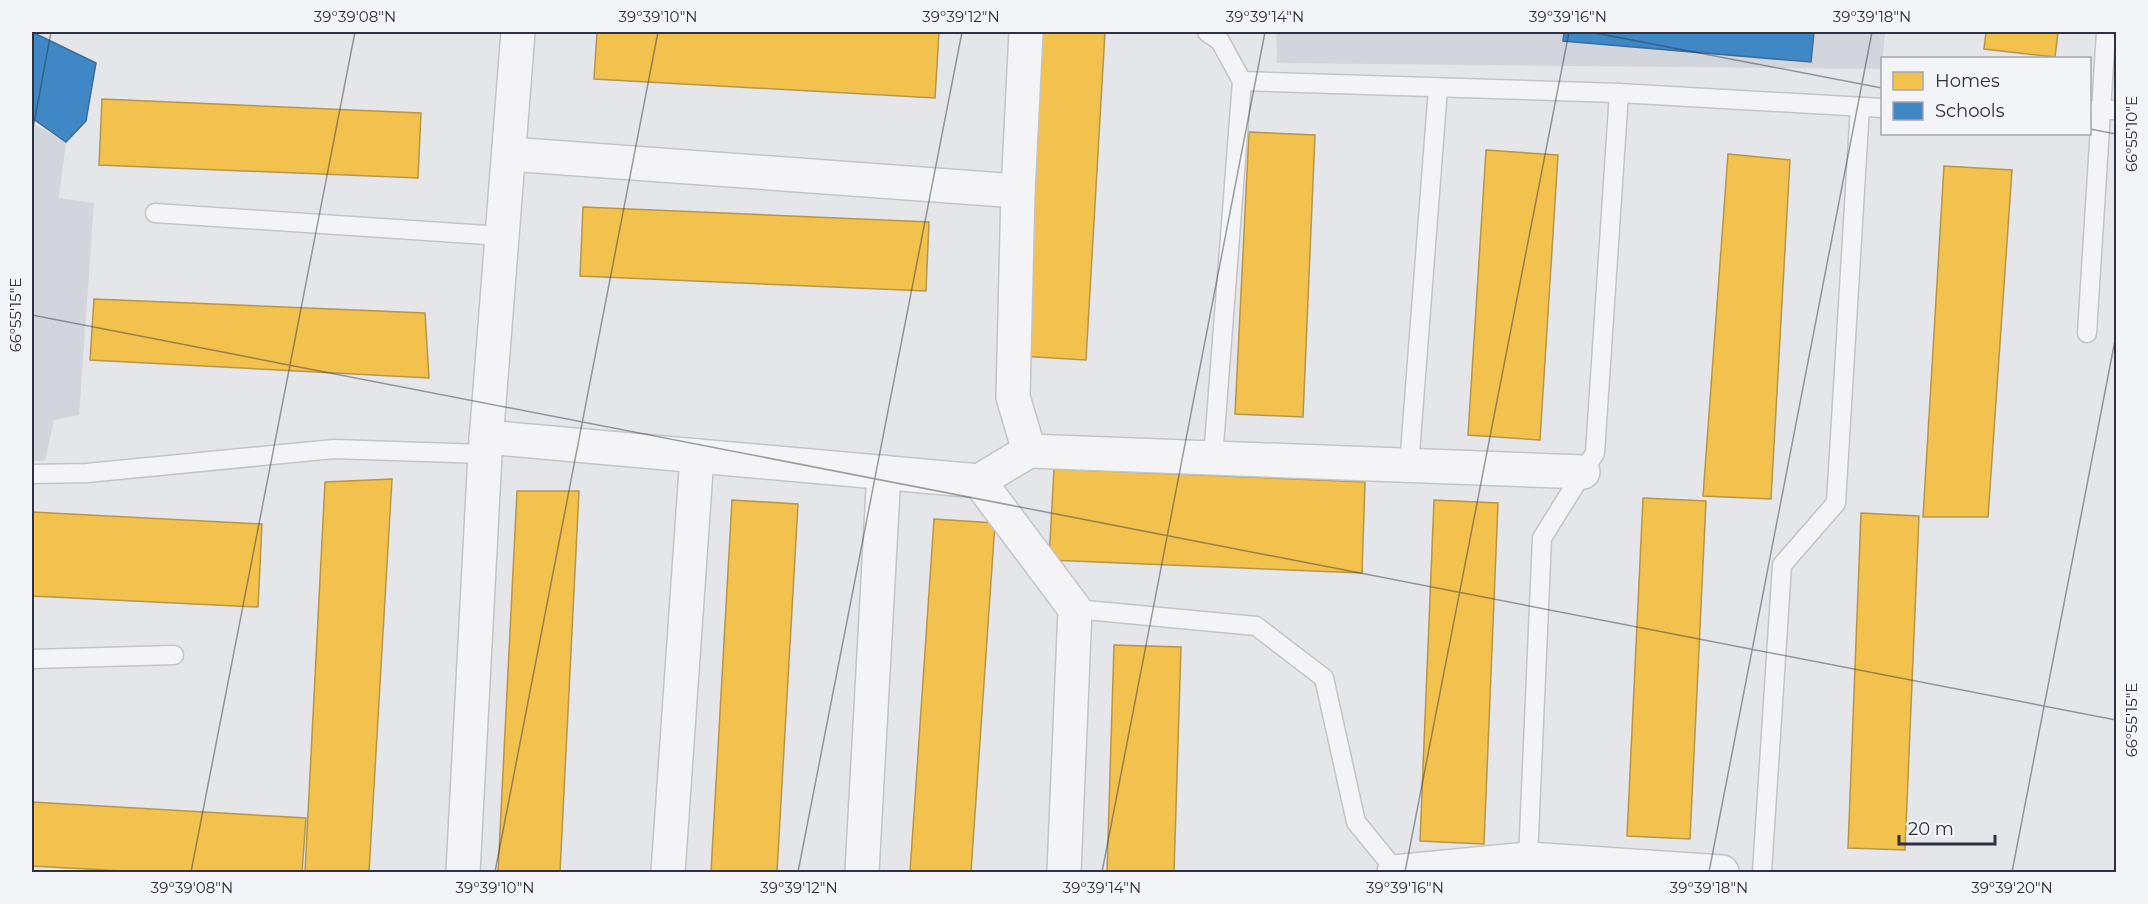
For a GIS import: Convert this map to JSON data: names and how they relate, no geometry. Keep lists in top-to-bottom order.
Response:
{
  "legend": ["Homes", "Schools"],
  "scale_bar": "20 m",
  "coordinates": [
    "39°39'08\"N",
    "39°39'10\"N",
    "39°39'12\"N",
    "39°39'14\"N",
    "39°39'16\"N",
    "39°39'18\"N",
    "66°55'10\"E",
    "66°55'15\"E",
    "39°39'20\"N"
  ]
}
